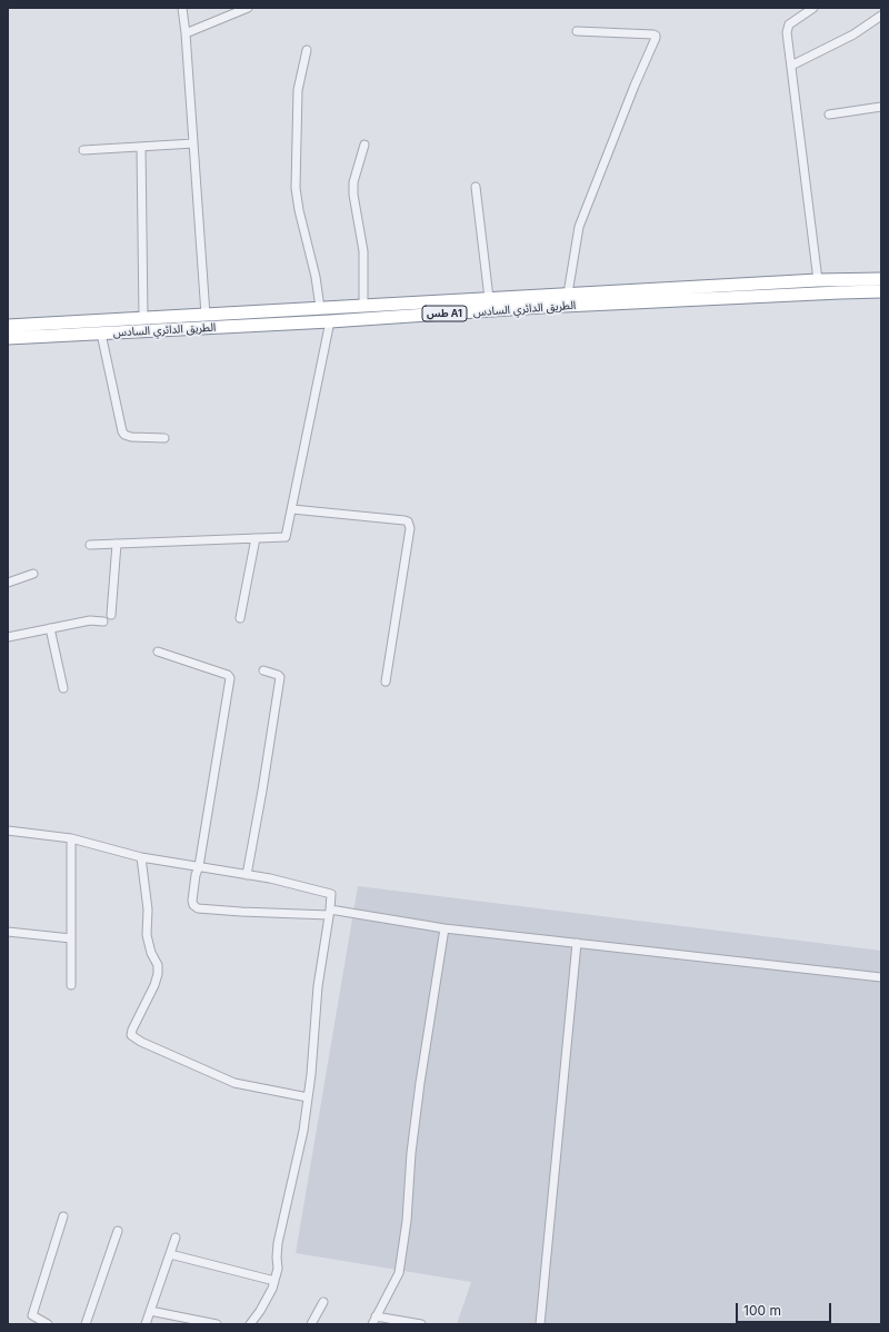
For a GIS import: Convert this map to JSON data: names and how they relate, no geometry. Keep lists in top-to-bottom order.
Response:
{
  "streets": {
    "highway": ["الطريق الدائري السادس", "طس A1"]
  },
  "scale_bar": "100 m"
}
